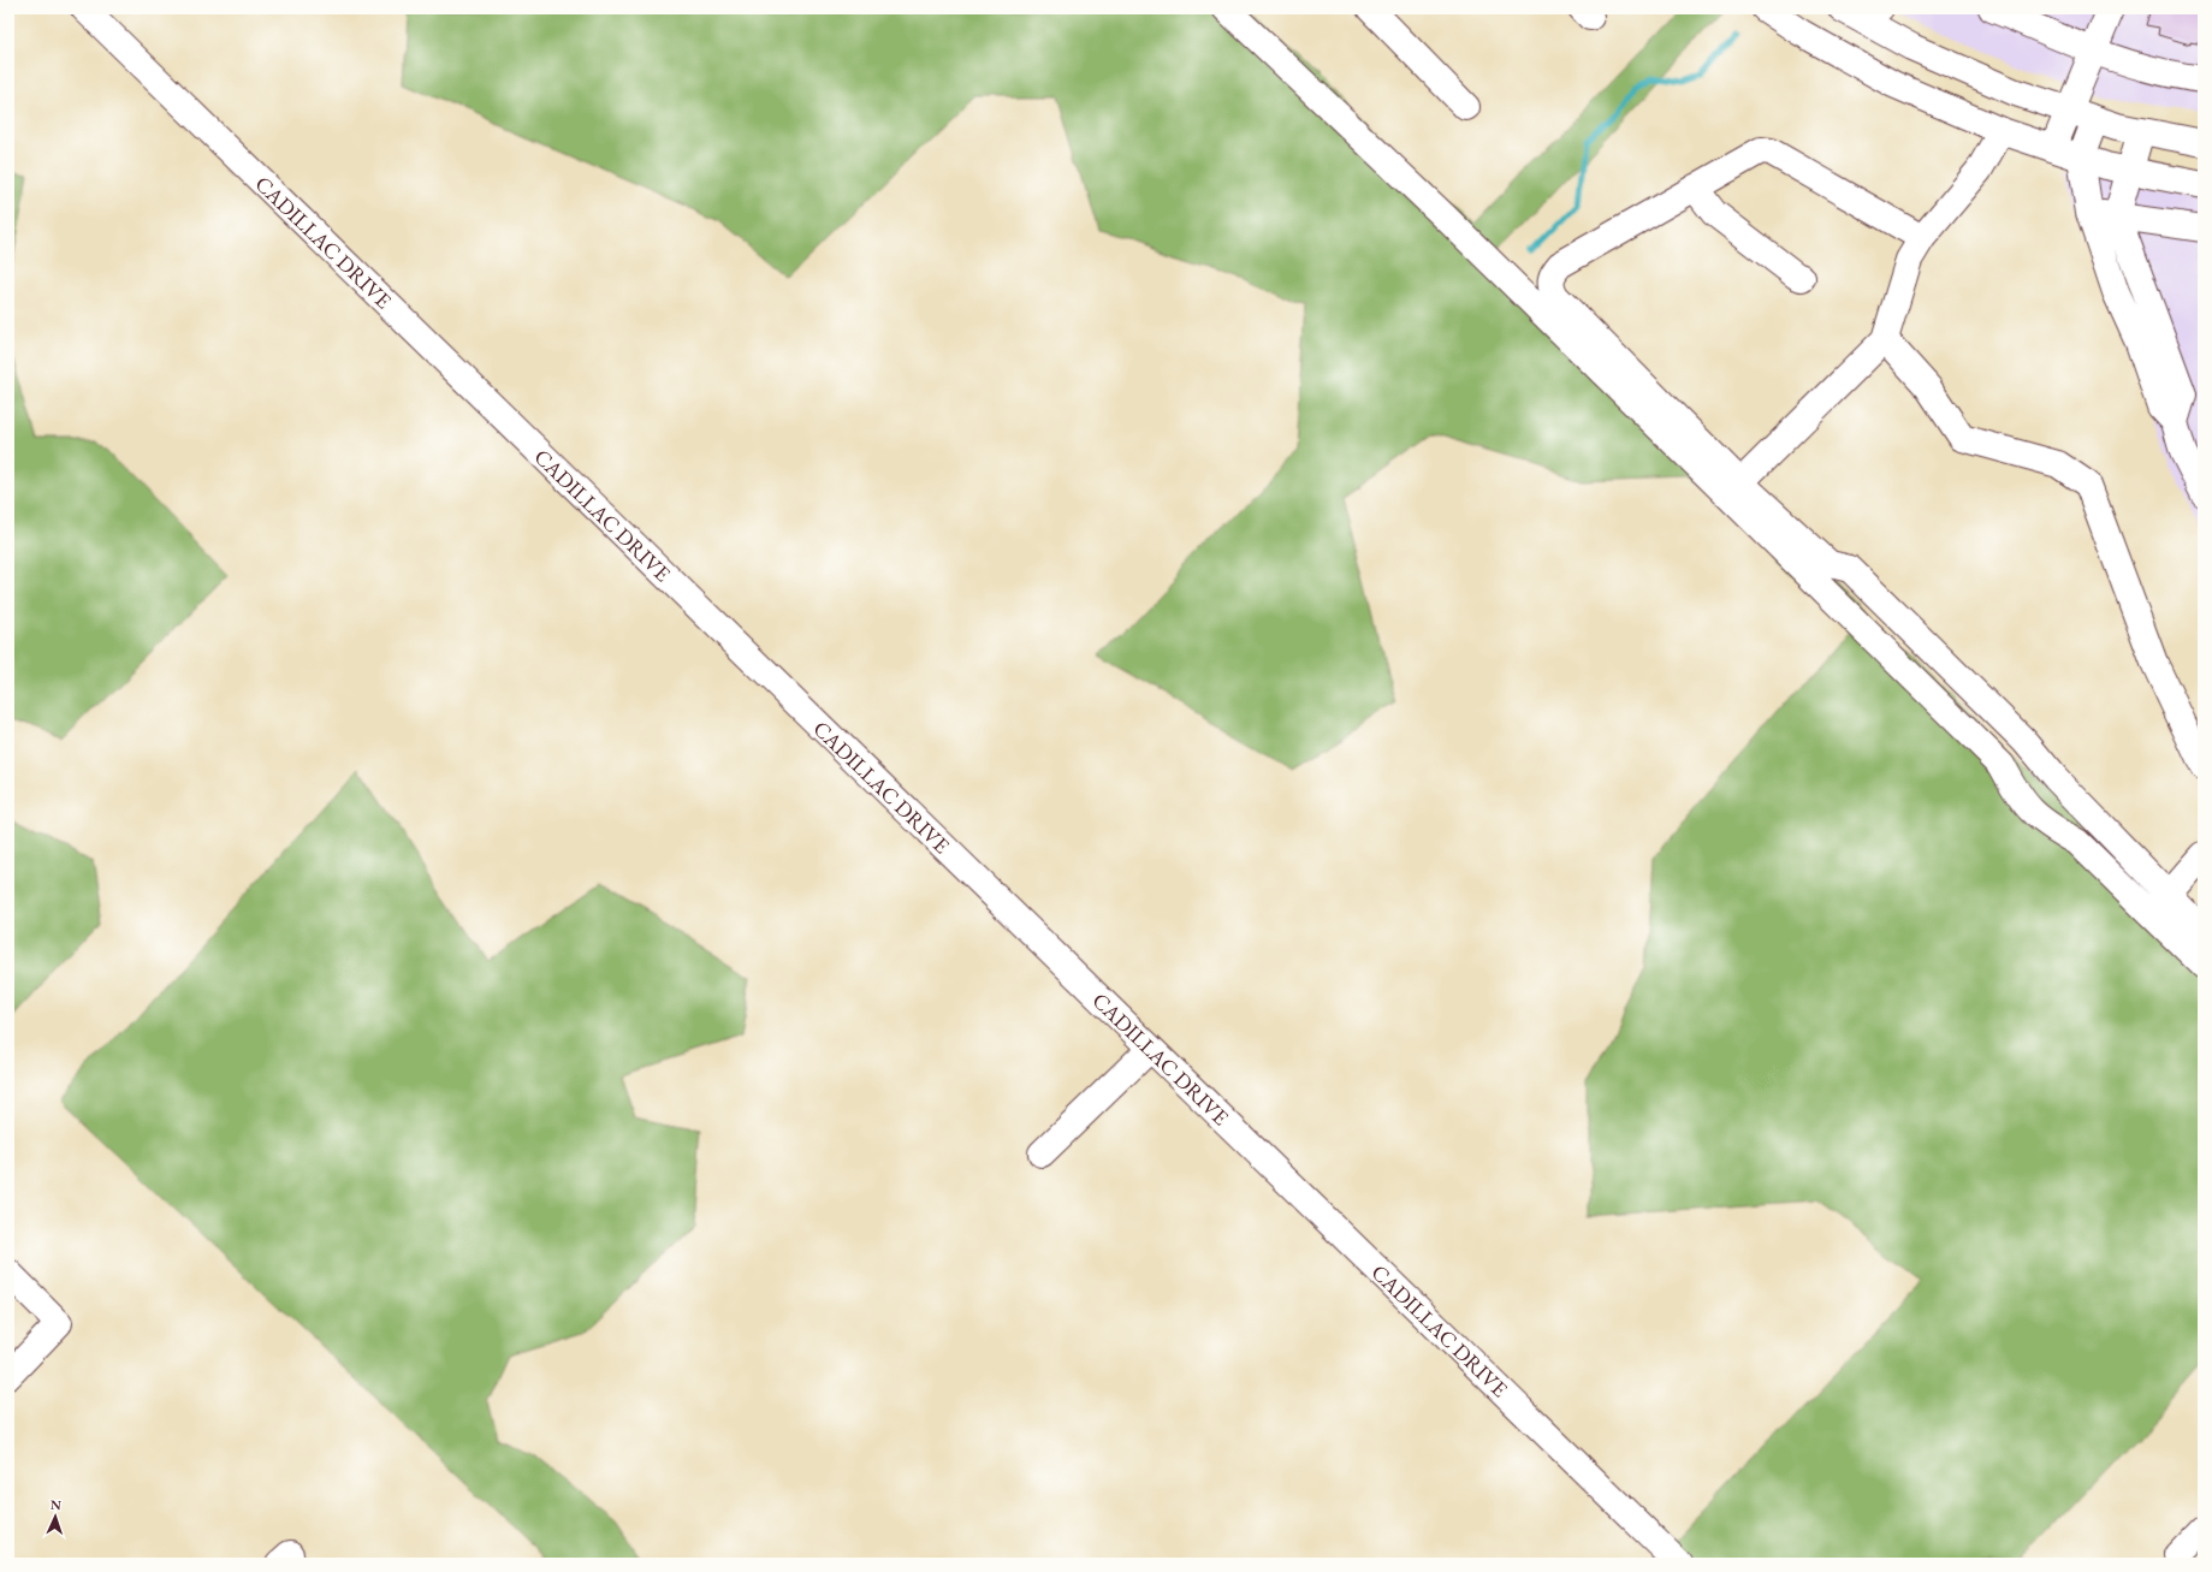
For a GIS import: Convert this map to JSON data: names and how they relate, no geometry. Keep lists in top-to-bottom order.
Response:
{
  "streets": {
    "street": ["CADILLAC DRIVE"]
  },
  "north": "top"
}
